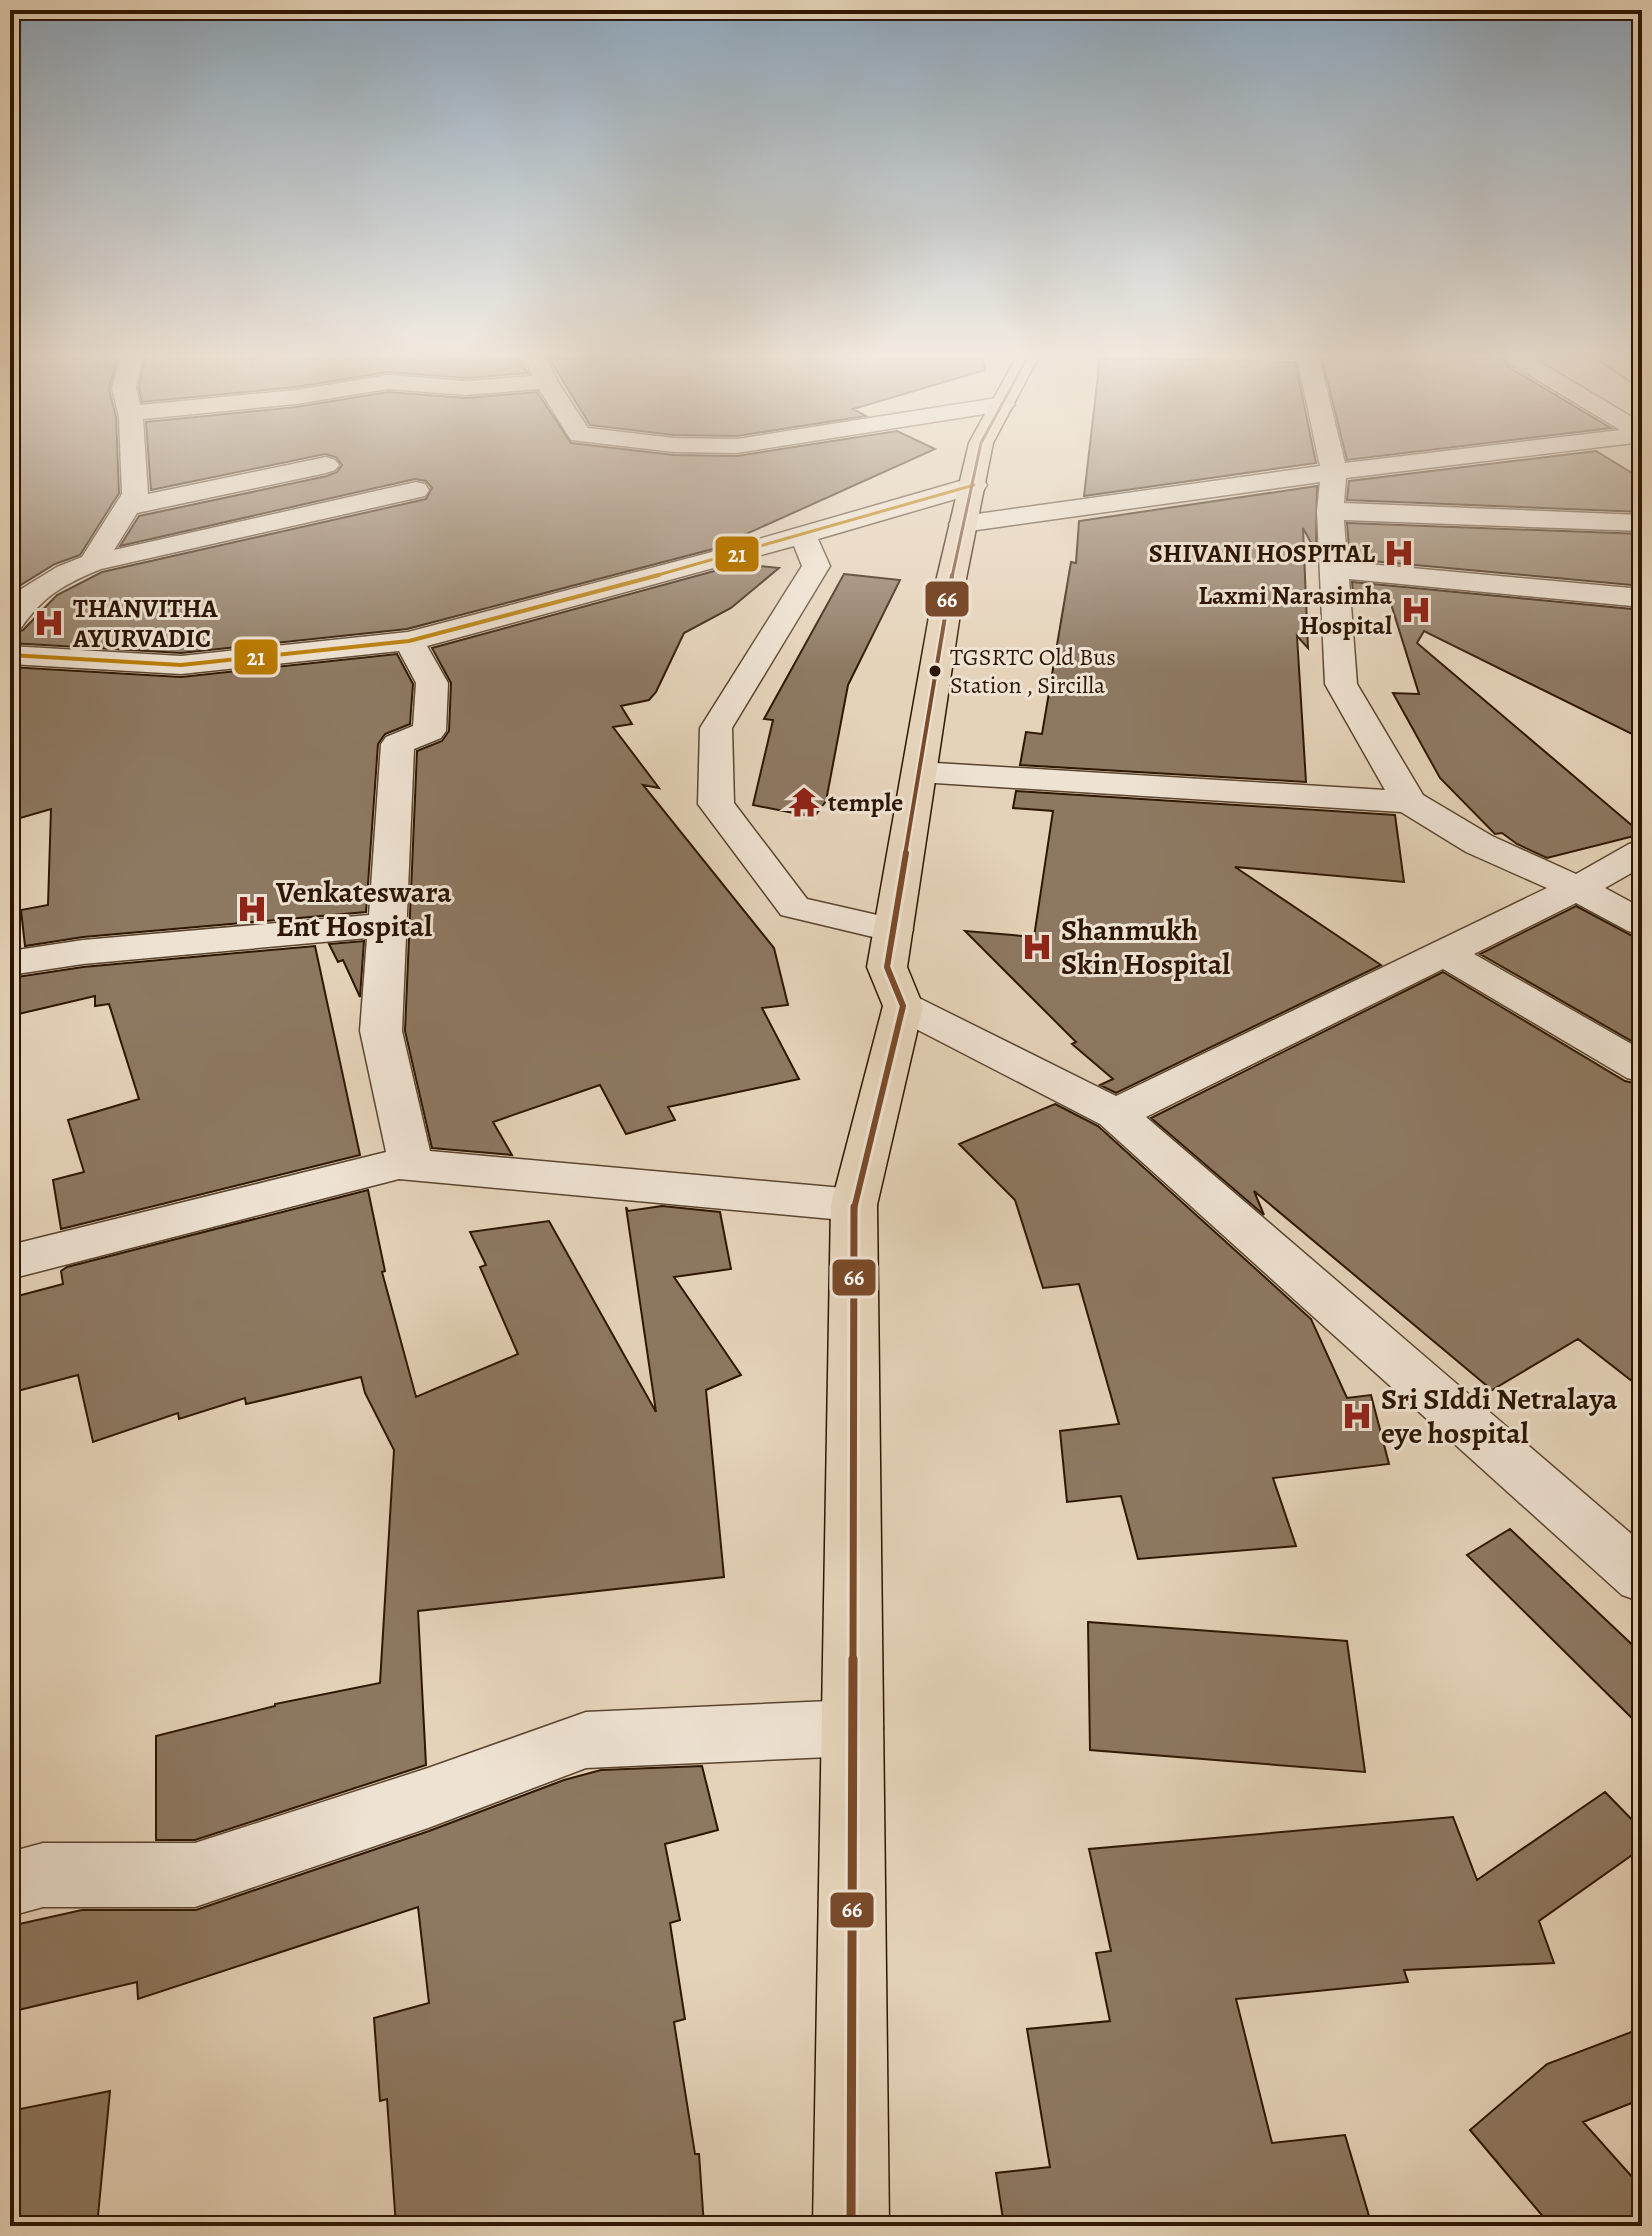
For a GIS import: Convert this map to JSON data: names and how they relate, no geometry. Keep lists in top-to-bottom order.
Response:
{
  "places": {
    "hospital": [
      "SHIVANI HOSPITAL",
      "Laxmi Narasimha Hospital",
      "THANVITHA AYURVADIC",
      "Venkateswara Ent Hospital",
      "Shanmukh Skin Hospital",
      "Sri SIddi Netralaya eye hospital"
    ],
    "other": ["TGSRTC Old Bus Station , Sircilla"],
    "temple": ["temple"]
  },
  "lines": ["transit line 66", "transit line 21"]
}
